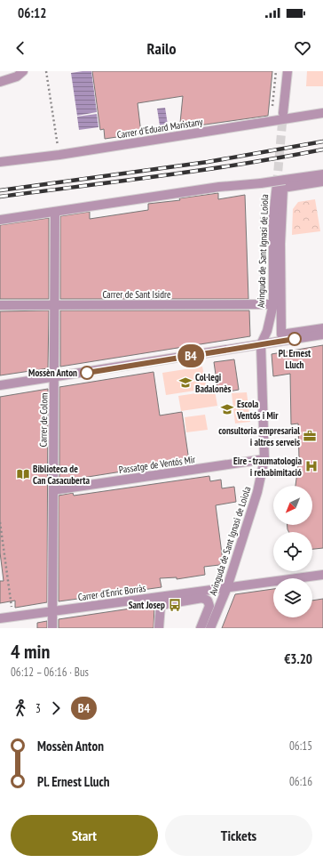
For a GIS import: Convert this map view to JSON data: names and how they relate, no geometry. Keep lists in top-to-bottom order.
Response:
{
  "streets": {
    "street": [
      "Carrer d'Eduard Maristany",
      "Avinguda de Sant Ignasi de Loiola",
      "Carrer de Sant Isidre",
      "Carrer de Colom",
      "Passatge de Ventós Mir",
      "Carrer d'Enric Borràs"
    ]
  },
  "crossings": [
    ["Avinguda de Sant Ignasi de Loiola", "Carrer de Sant Isidre"],
    ["Avinguda de Sant Ignasi de Loiola", "Passatge de Ventós Mir"],
    ["Avinguda de Sant Ignasi de Loiola", "Carrer d'Enric Borràs"],
    ["Carrer de Sant Isidre", "Carrer de Colom"],
    ["Carrer de Colom", "Passatge de Ventós Mir"],
    ["Carrer de Colom", "Carrer d'Enric Borràs"]
  ],
  "places": {
    "other": ["Pl. Ernest Lluch", "Mossèn Anton"],
    "school or university": ["Col·legi Badalonès", "Escola Ventós i Mir"],
    "office": ["consultoria empresarial i altres serveis"],
    "hospital": ["Eire - traumatologia i rehabimitació"],
    "library": ["Biblioteca de Can Casacuberta"],
    "bus stop": ["Sant Josep"]
  },
  "lines": ["bus line B4"],
  "north": "bottom left",
  "page": {
    "status": "06:12",
    "header": "Railo",
    "on_map": "B4",
    "heading": ["4 min", "06:12 – 06:16 · Bus", "€3.20"],
    "legs": ["3", "B4"],
    "list": [
      {
        "name": "Mossèn Anton",
        "value": "06:15"
      },
      {
        "name": "Pl. Ernest Lluch",
        "value": "06:16"
      }
    ],
    "buttons": ["Start", "Tickets"]
  }
}
